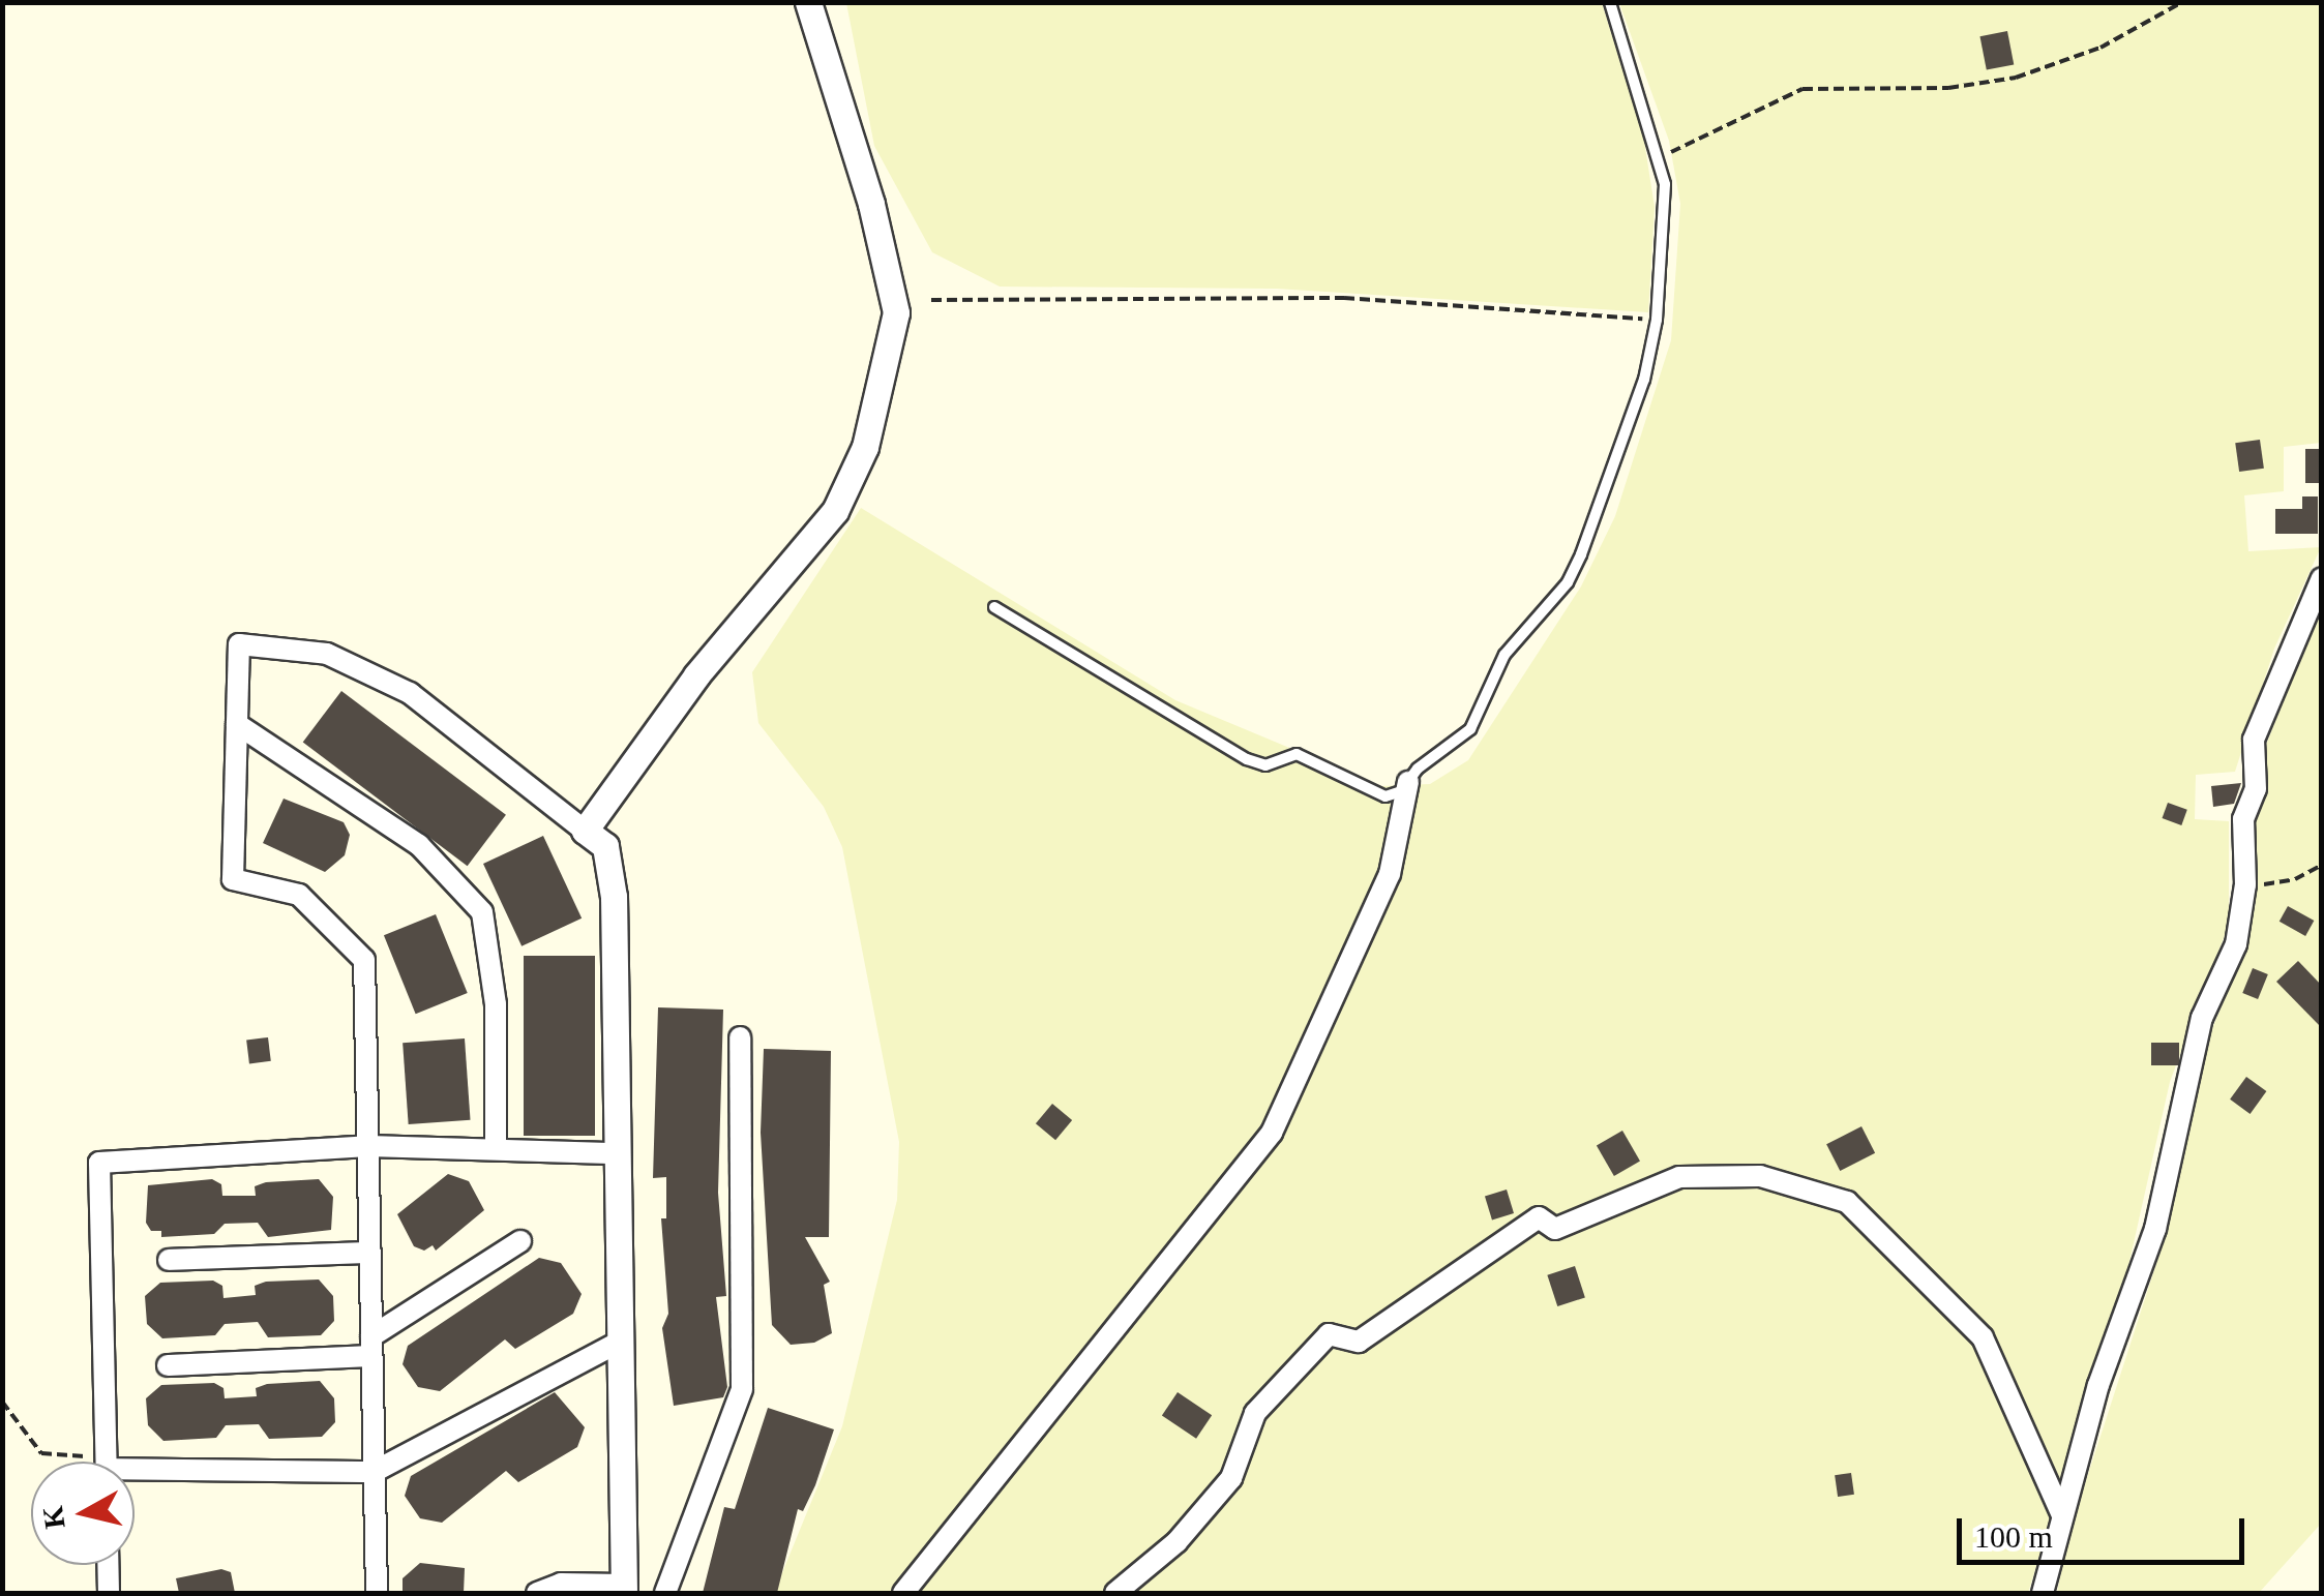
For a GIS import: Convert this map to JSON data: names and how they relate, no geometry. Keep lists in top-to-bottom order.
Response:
{
  "scale_bar": "100 m",
  "north": "left"
}
